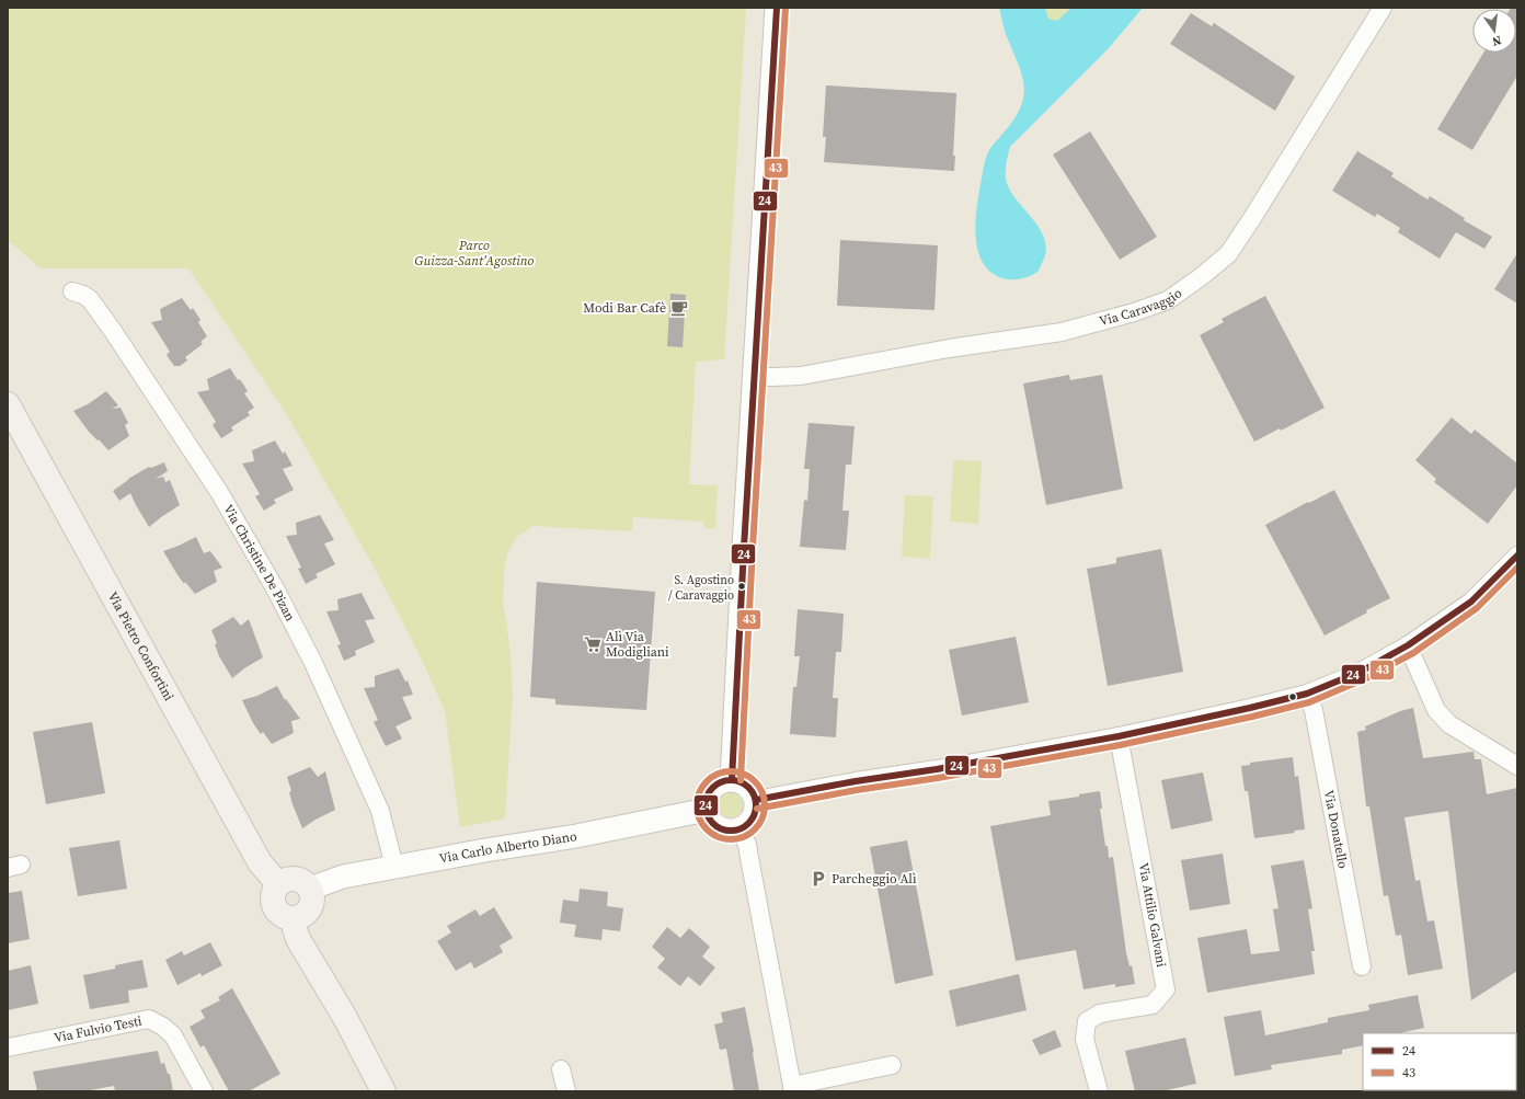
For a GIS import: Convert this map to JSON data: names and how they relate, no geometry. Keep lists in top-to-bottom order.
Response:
{
  "streets": {
    "main road": ["Via Pietro Confortini"],
    "street": [
      "Via Caravaggio",
      "Via Christine De Pizan",
      "Via Donatello",
      "Via Carlo Alberto Diano",
      "Via Attilio Galvani",
      "Via Fulvio Testi"
    ]
  },
  "crossings": [
    ["Via Christine De Pizan", "Via Carlo Alberto Diano"],
    ["Via Pietro Confortini", "Via Carlo Alberto Diano"]
  ],
  "parks": ["Parco Guizza-Sant'Agostino"],
  "places": {
    "cafe": ["Modi Bar Cafè"],
    "other": ["S. Agostino / Caravaggio"],
    "supermarket": ["Alì Via Modigliani"],
    "parking": ["Parcheggio Alì"]
  },
  "lines": ["transit line 24", "transit line 43"],
  "legend": ["24", "43"],
  "north": "bottom"
}
